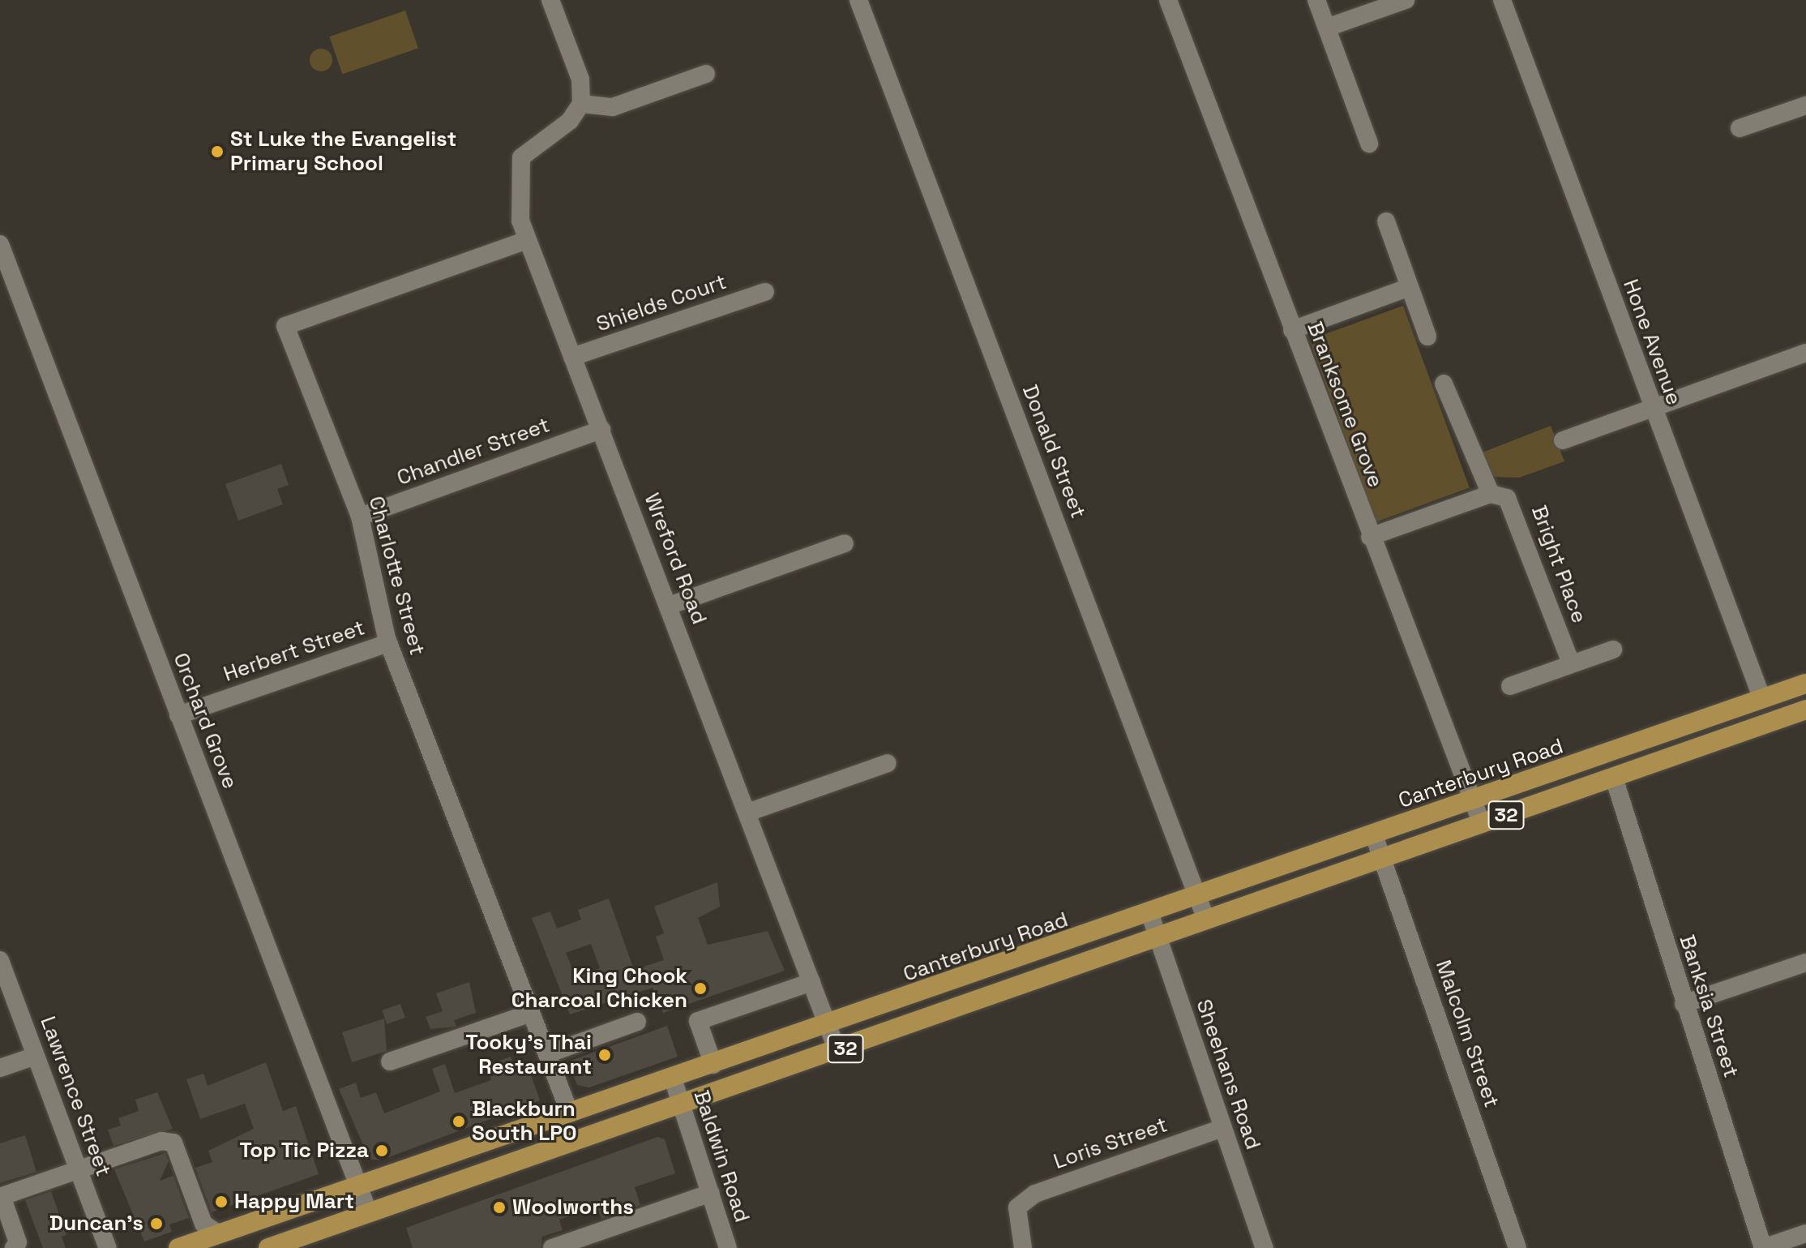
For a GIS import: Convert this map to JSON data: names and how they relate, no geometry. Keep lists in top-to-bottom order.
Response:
{
  "streets": {
    "main road": ["Canterbury Road", "32"],
    "street": [
      "Shields Court",
      "Hone Avenue",
      "Branksome Grove",
      "Chandler Street",
      "Donald Street",
      "Wreford Road",
      "Bright Place",
      "Charlotte Street",
      "Herbert Street",
      "Orchard Grove",
      "Banksia Street",
      "Malcolm Street",
      "Sheehans Road",
      "Lawrence Street",
      "Loris Street",
      "Baldwin Road"
    ]
  },
  "crossings": [
    ["Shields Court", "Wreford Road"],
    ["Hone Avenue", "Canterbury Road"],
    ["Branksome Grove", "Canterbury Road"],
    ["Branksome Grove", "32"],
    ["Chandler Street", "Wreford Road"],
    ["Chandler Street", "Charlotte Street"],
    ["Donald Street", "Canterbury Road"],
    ["Donald Street", "32"],
    ["Wreford Road", "Charlotte Street"],
    ["Wreford Road", "Canterbury Road"],
    ["Wreford Road", "32"],
    ["Charlotte Street", "Herbert Street"],
    ["Charlotte Street", "Canterbury Road"],
    ["Herbert Street", "Orchard Grove"],
    ["Orchard Grove", "Canterbury Road"],
    ["Orchard Grove", "32"],
    ["Canterbury Road", "Malcolm Street"],
    ["Canterbury Road", "Sheehans Road"],
    ["Canterbury Road", "Baldwin Road"],
    ["32", "Banksia Street"],
    ["32", "Malcolm Street"],
    ["32", "Sheehans Road"],
    ["32", "Baldwin Road"],
    ["Sheehans Road", "Loris Street"]
  ],
  "places": [
    "St Luke the Evangelist Primary School",
    "King Chook Charcoal Chicken",
    "Tooky's Thai Restaurant",
    "Blackburn South LPO",
    "Top Tic Pizza",
    "Happy Mart",
    "Woolworths",
    "Duncan's"
  ]
}
